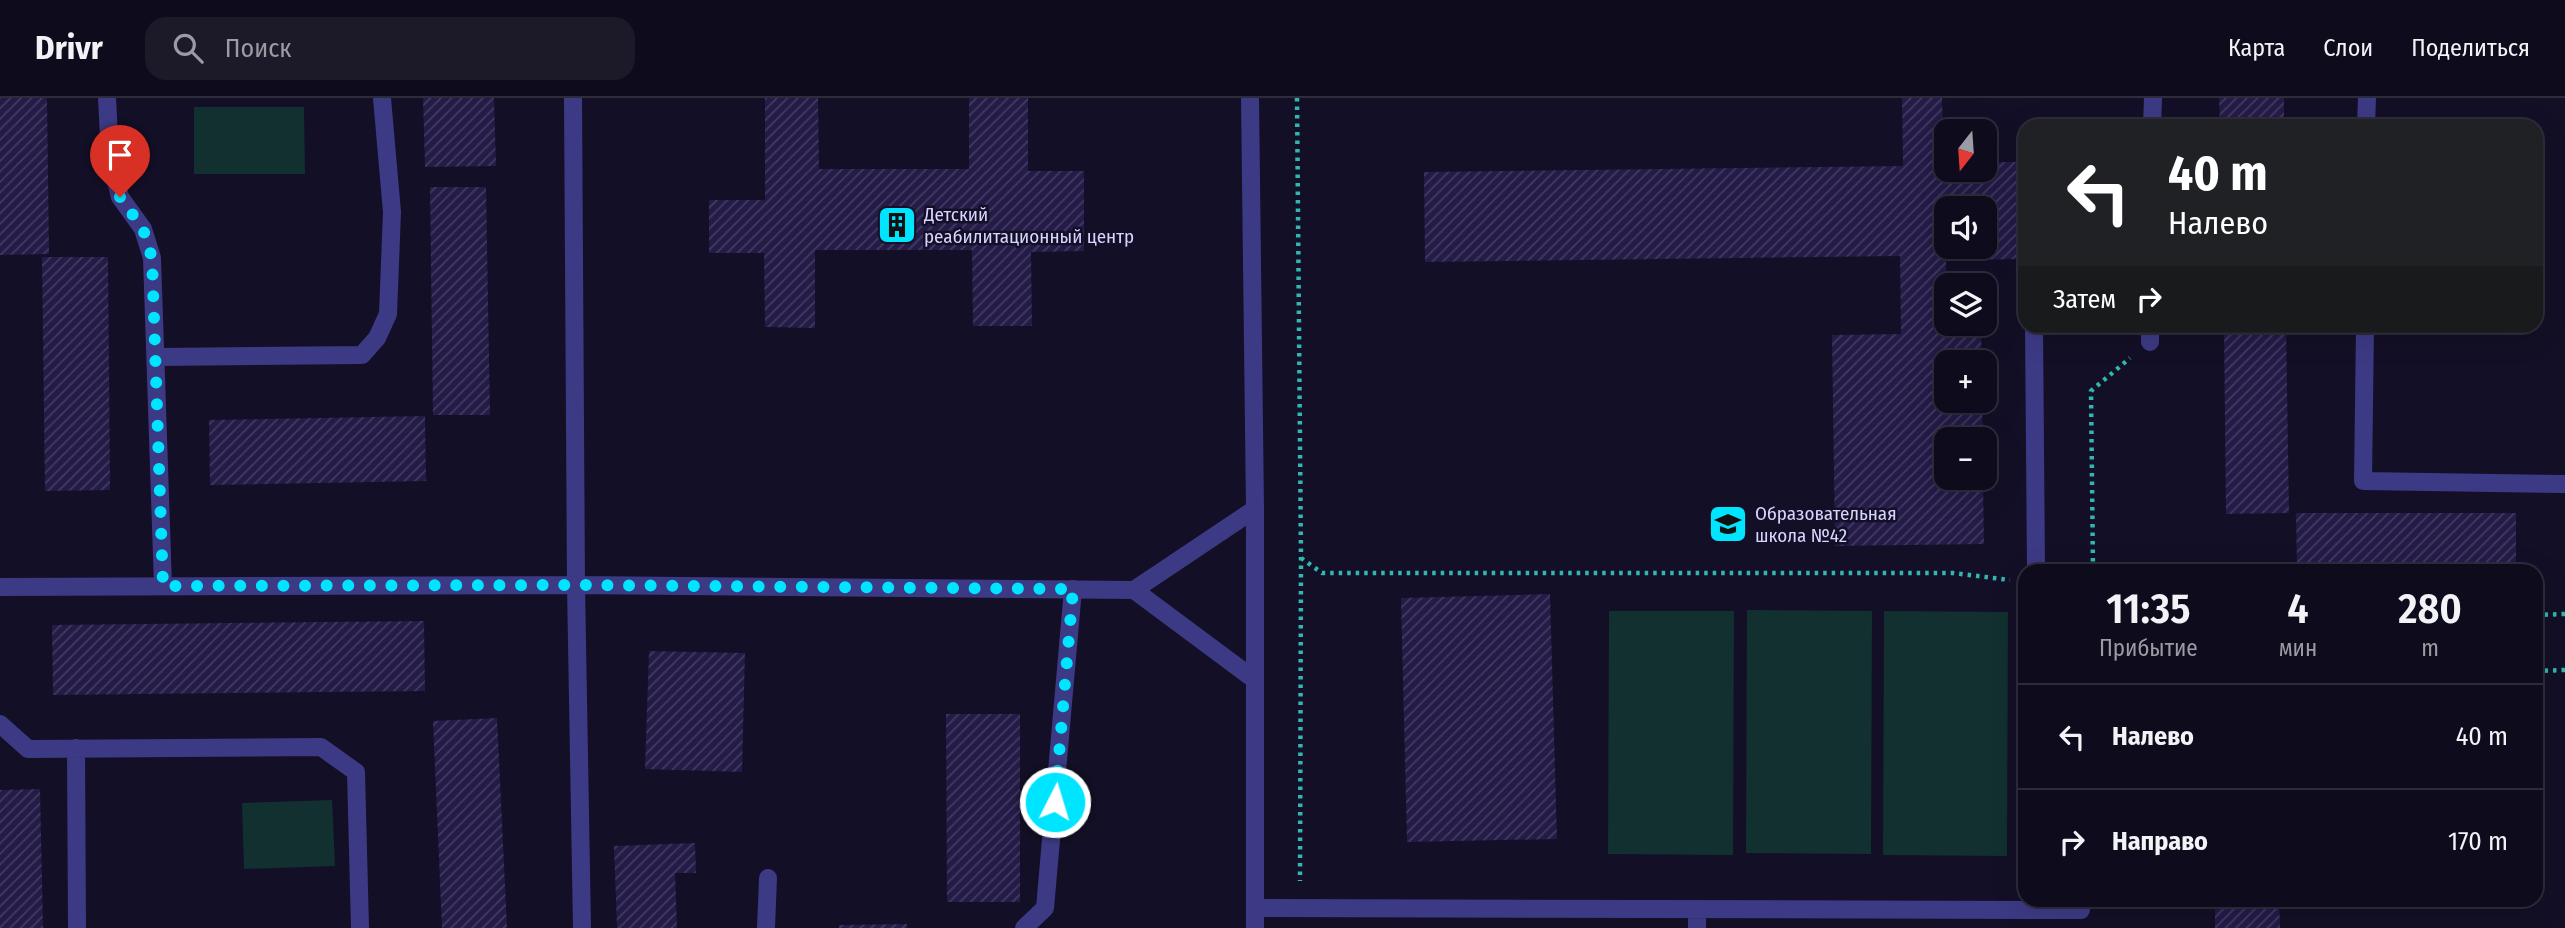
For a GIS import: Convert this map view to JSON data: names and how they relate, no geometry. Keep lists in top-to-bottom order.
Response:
{
  "places": {
    "building": ["Детский реабилитационный центр"],
    "school or university": ["Образовательная школа №42"]
  },
  "north": "bottom",
  "page": {
    "header": "Drivr",
    "search": "Поиск",
    "nav": ["Карта", "Слои", "Поделиться"],
    "map_buttons": ["+", "−"],
    "turn": ["40 m", "Налево"],
    "then": "Затем",
    "eta": [
      "11:35",
      "Прибытие",
      "4",
      "мин",
      "280",
      "m"
    ],
    "list": [
      {
        "name": "Налево",
        "value": "40 m"
      },
      {
        "name": "Направо",
        "value": "170 m"
      }
    ]
  }
}
